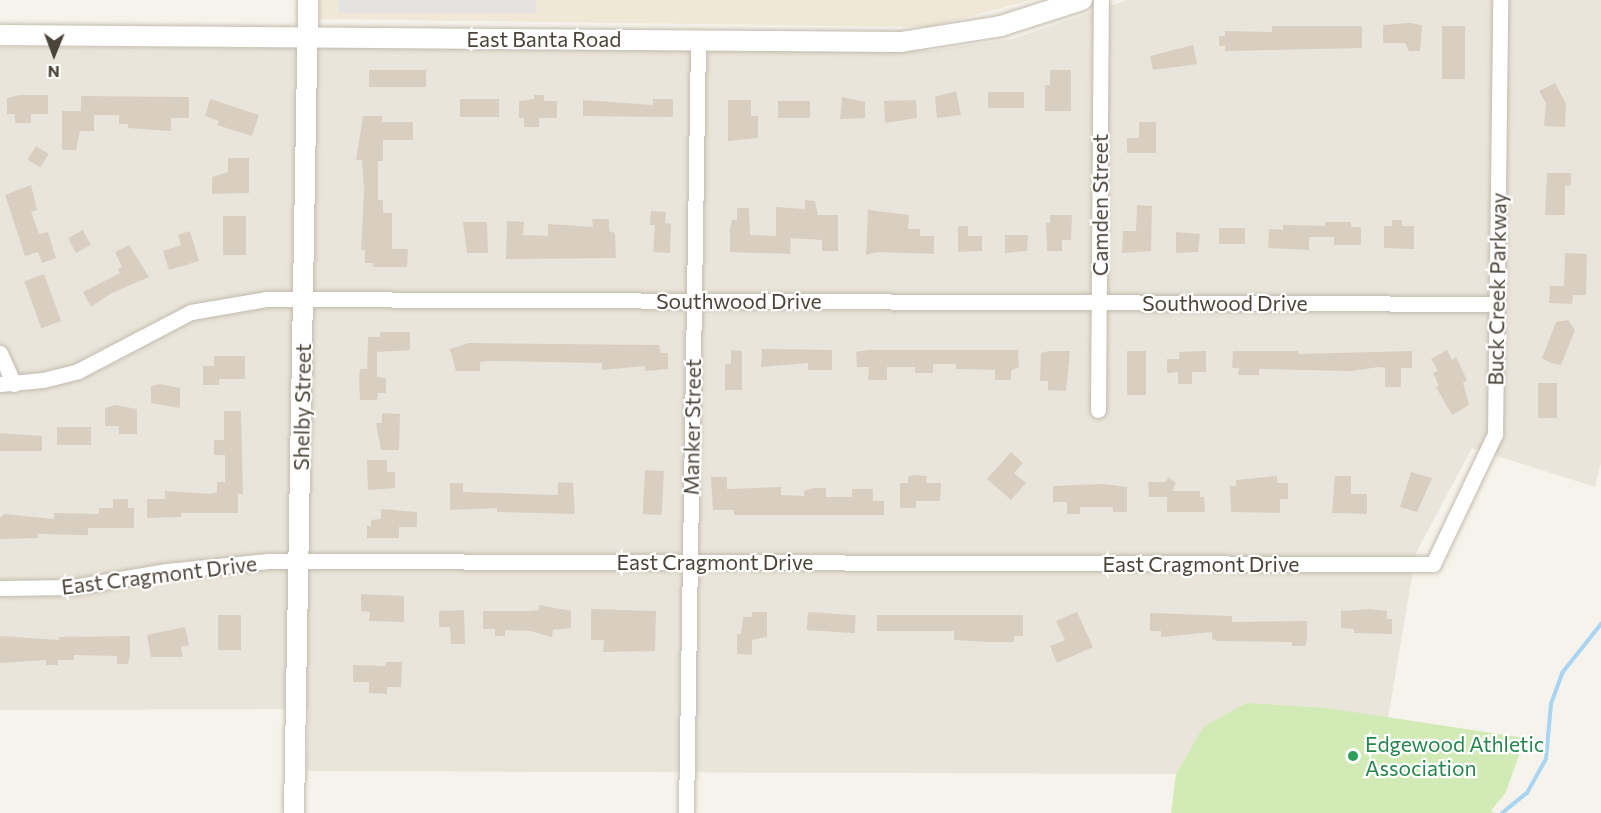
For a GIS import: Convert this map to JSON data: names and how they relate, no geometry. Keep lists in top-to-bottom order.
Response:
{
  "streets": {
    "street": [
      "East Banta Road",
      "Camden Street",
      "Buck Creek Parkway",
      "Southwood Drive",
      "Shelby Street",
      "Manker Street",
      "East Cragmont Drive"
    ]
  },
  "crossings": [
    ["East Banta Road", "Shelby Street"],
    ["East Banta Road", "Manker Street"],
    ["Camden Street", "Southwood Drive"],
    ["Buck Creek Parkway", "Southwood Drive"],
    ["Buck Creek Parkway", "East Cragmont Drive"],
    ["Southwood Drive", "Shelby Street"],
    ["Southwood Drive", "Manker Street"],
    ["Shelby Street", "East Cragmont Drive"],
    ["Manker Street", "East Cragmont Drive"]
  ],
  "places": ["Edgewood Athletic Association"],
  "north": "bottom"
}
